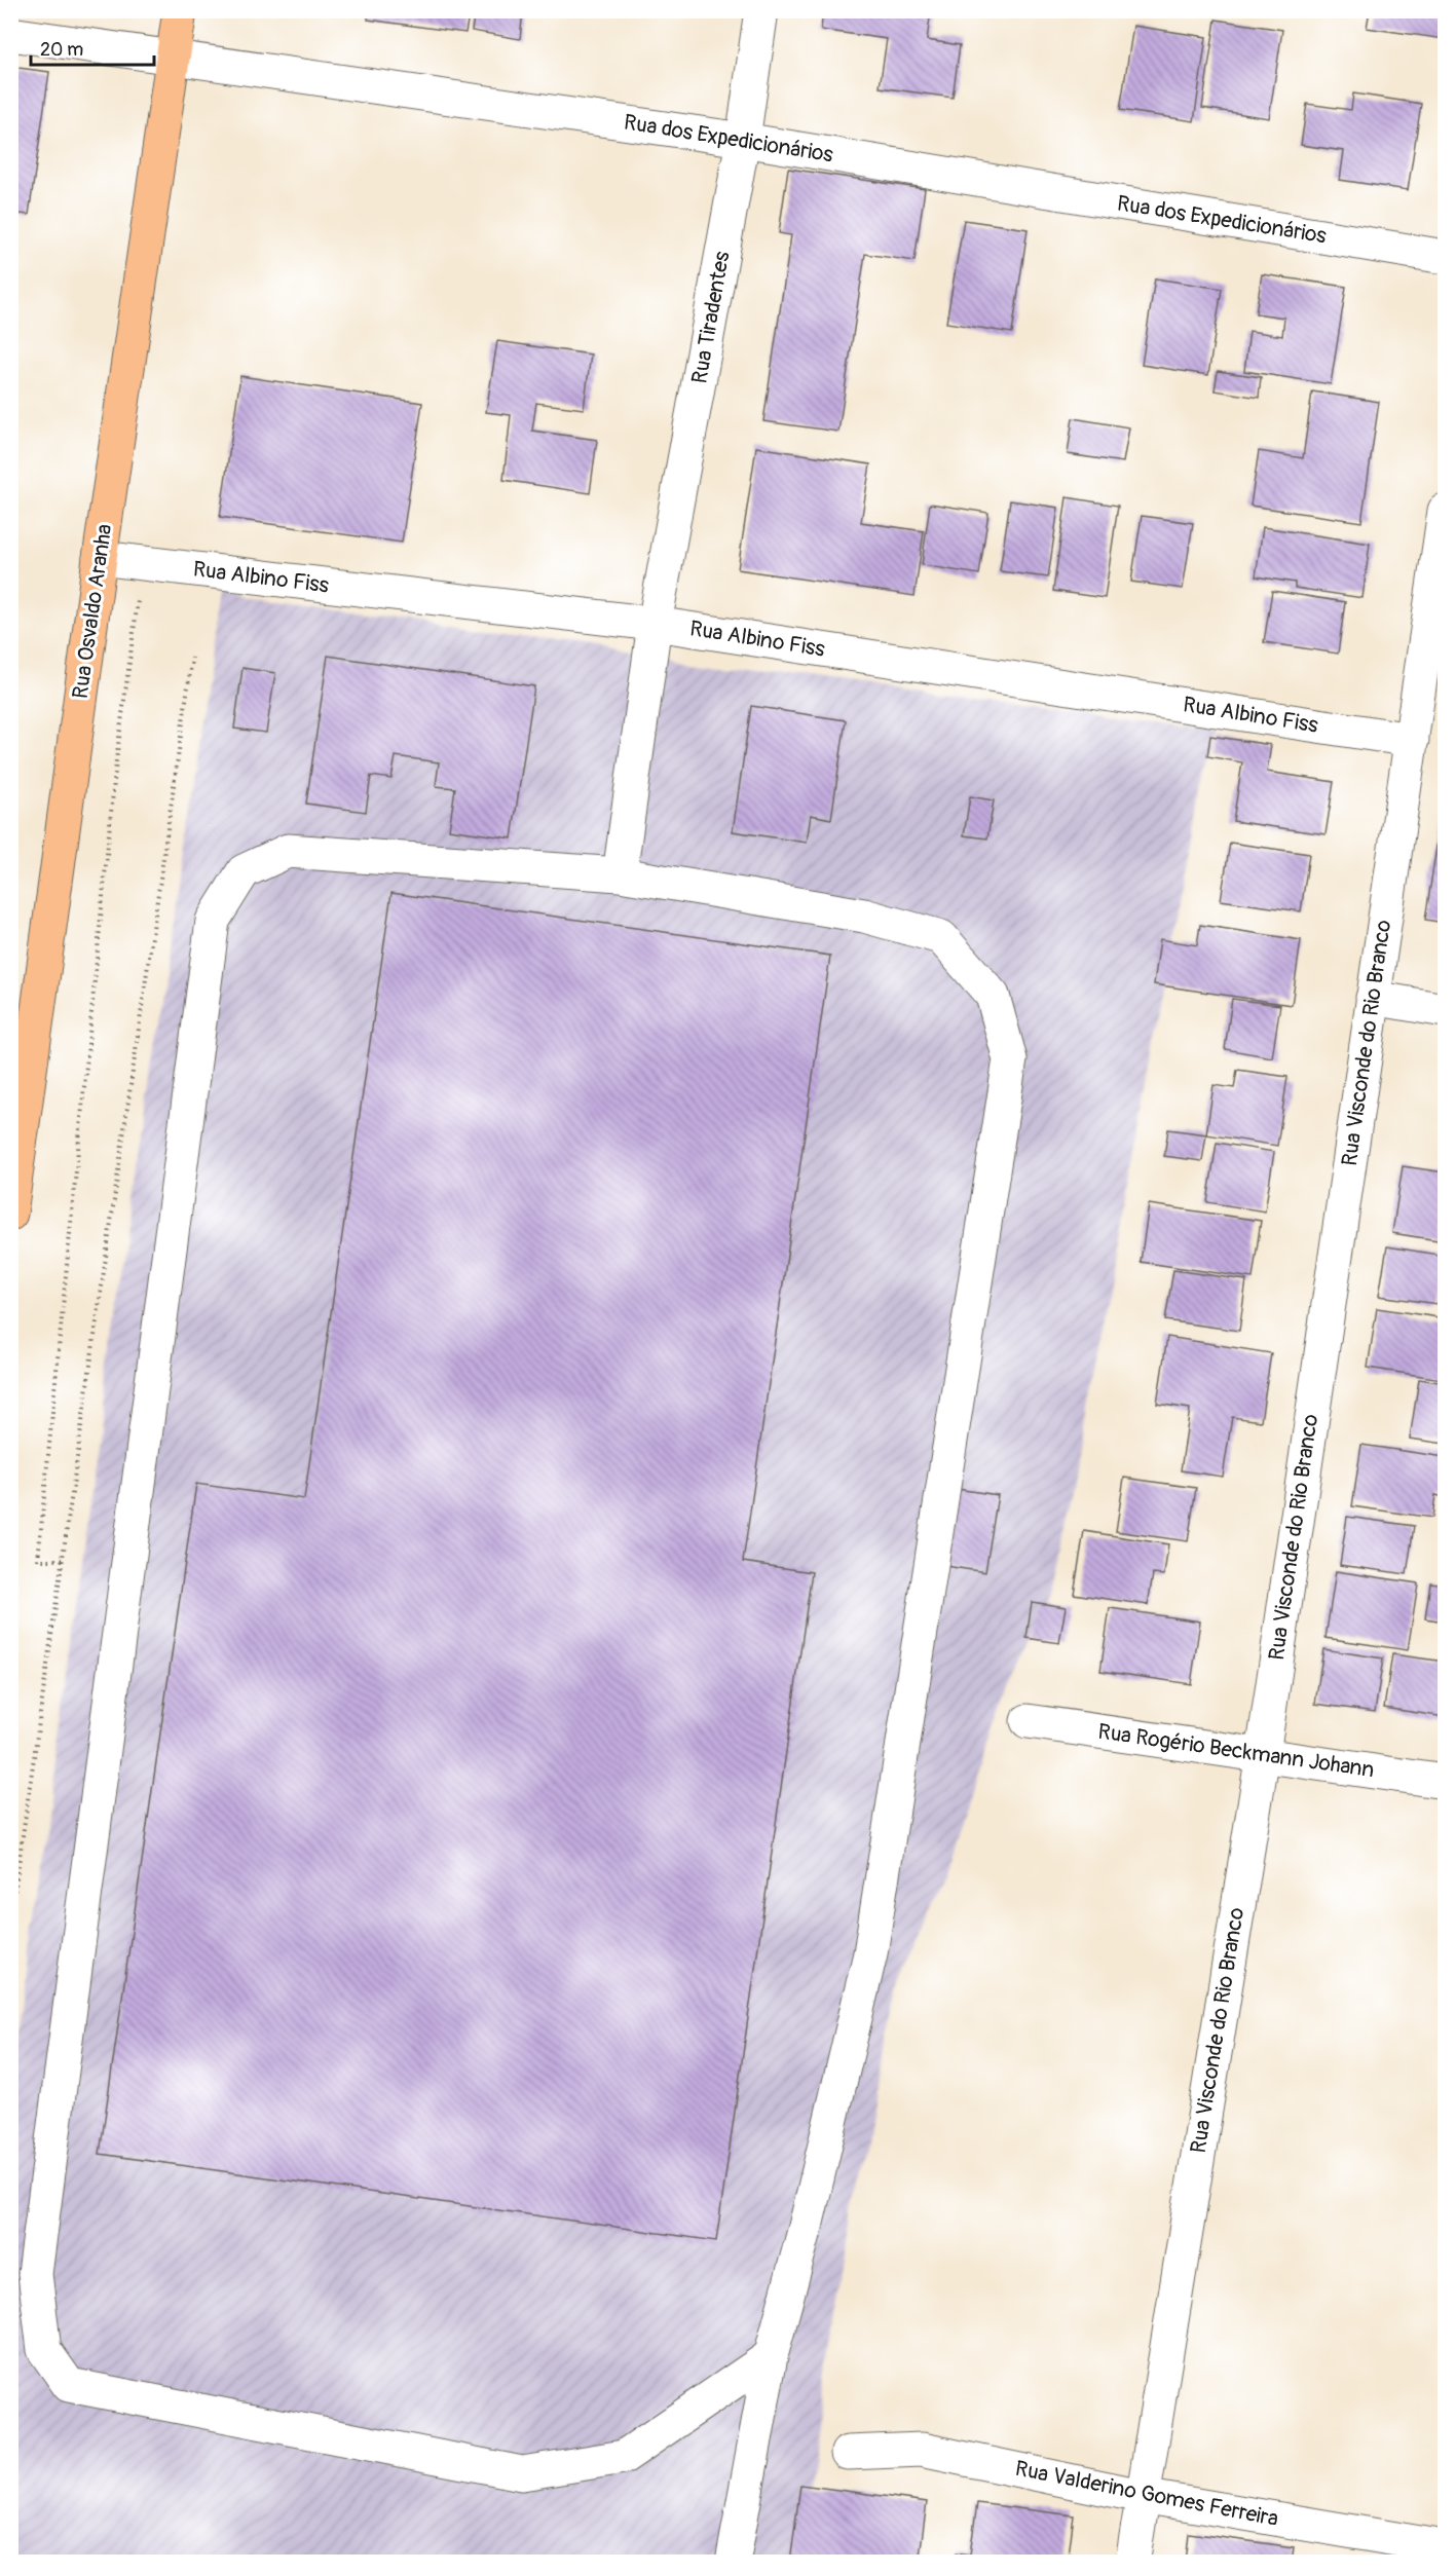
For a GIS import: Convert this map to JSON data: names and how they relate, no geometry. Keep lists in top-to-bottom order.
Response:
{
  "streets": {
    "main road": ["Rua Osvaldo Aranha"],
    "street": [
      "Rua dos Expedicionários",
      "Rua Tiradentes",
      "Rua Albino Fiss",
      "Rua Visconde do Rio Branco",
      "Rua Rogério Beckmann Johann",
      "Rua Valderino Gomes Ferreira"
    ]
  },
  "crossings": [
    ["Rua dos Expedicionários", "Rua Tiradentes"],
    ["Rua dos Expedicionários", "Rua Osvaldo Aranha"],
    ["Rua Tiradentes", "Rua Albino Fiss"],
    ["Rua Albino Fiss", "Rua Osvaldo Aranha"],
    ["Rua Albino Fiss", "Rua Visconde do Rio Branco"],
    ["Rua Visconde do Rio Branco", "Rua Rogério Beckmann Johann"],
    ["Rua Visconde do Rio Branco", "Rua Valderino Gomes Ferreira"]
  ],
  "scale_bar": "20 m"
}
